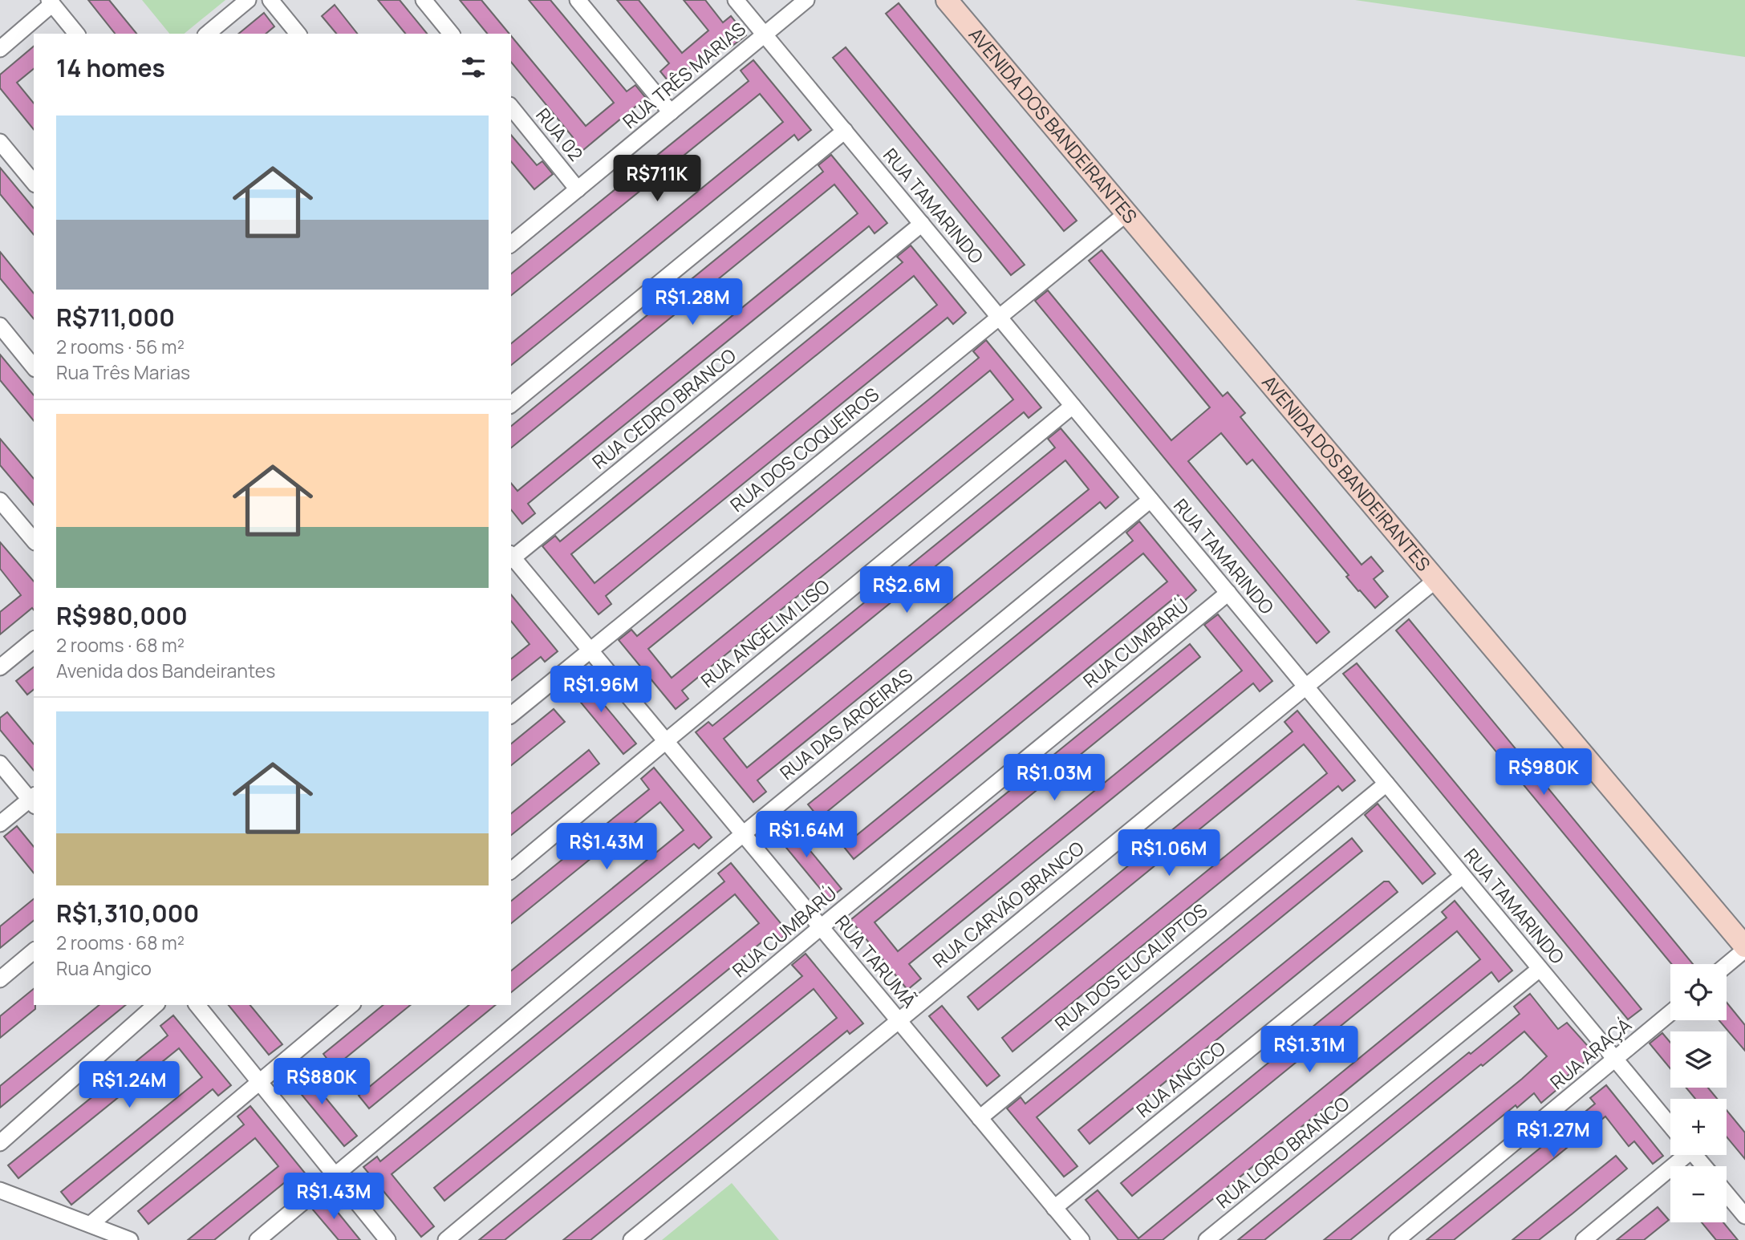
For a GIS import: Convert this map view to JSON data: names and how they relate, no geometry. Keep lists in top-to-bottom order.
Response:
{
  "streets": {
    "street": [
      "RUA TRÊS MARIAS",
      "AVENIDA DOS BANDEIRANTES",
      "RUA 02",
      "RUA TAMARINDO",
      "RUA CEDRO BRANCO",
      "RUA DOS COQUEIROS",
      "RUA ANGELIM LISO",
      "RUA CUMBARÚ",
      "RUA DAS AROEIRAS",
      "RUA CARVÃO BRANCO",
      "RUA TARUMÃ",
      "RUA DOS EUCALIPTOS",
      "RUA ARAÇÁ",
      "RUA ANGICO",
      "RUA LORO BRANCO"
    ]
  },
  "crossings": [
    ["RUA TRÊS MARIAS", "RUA 02"],
    ["RUA TRÊS MARIAS", "RUA TAMARINDO"],
    ["AVENIDA DOS BANDEIRANTES", "RUA DOS COQUEIROS"],
    ["AVENIDA DOS BANDEIRANTES", "RUA CARVÃO BRANCO"],
    ["RUA TAMARINDO", "RUA CEDRO BRANCO"],
    ["RUA TAMARINDO", "RUA DOS COQUEIROS"],
    ["RUA TAMARINDO", "RUA ANGELIM LISO"],
    ["RUA TAMARINDO", "RUA CUMBARÚ"],
    ["RUA TAMARINDO", "RUA DAS AROEIRAS"],
    ["RUA TAMARINDO", "RUA CARVÃO BRANCO"],
    ["RUA TAMARINDO", "RUA DOS EUCALIPTOS"],
    ["RUA TAMARINDO", "RUA ARAÇÁ"],
    ["RUA TAMARINDO", "RUA ANGICO"],
    ["RUA TAMARINDO", "RUA LORO BRANCO"],
    ["RUA CEDRO BRANCO", "RUA TARUMÃ"],
    ["RUA DOS COQUEIROS", "RUA TARUMÃ"],
    ["RUA ANGELIM LISO", "RUA TARUMÃ"],
    ["RUA CUMBARÚ", "RUA TARUMÃ"],
    ["RUA DAS AROEIRAS", "RUA TARUMÃ"],
    ["RUA CARVÃO BRANCO", "RUA TARUMÃ"],
    ["RUA TARUMÃ", "RUA DOS EUCALIPTOS"],
    ["RUA TARUMÃ", "RUA ANGICO"]
  ],
  "page": {
    "heading": "14 homes",
    "list": [
      {
        "name": "R$711,000",
        "note": "2 rooms · 56 m² · Rua Três Marias"
      },
      {
        "name": "R$980,000",
        "note": "2 rooms · 68 m² · Avenida dos Bandeirantes"
      },
      {
        "name": "R$1,310,000",
        "note": "2 rooms · 68 m² · Rua Angico"
      }
    ],
    "price": [
      "R$711K",
      "R$1.28M",
      "R$2.6M",
      "R$1.96M",
      "R$980K",
      "R$1.03M",
      "R$1.64M",
      "R$1.43M",
      "R$1.06M",
      "R$1.31M",
      "R$880K",
      "R$1.24M",
      "R$1.27M",
      "R$1.43M"
    ],
    "map_buttons": ["+", "−"]
  }
}
